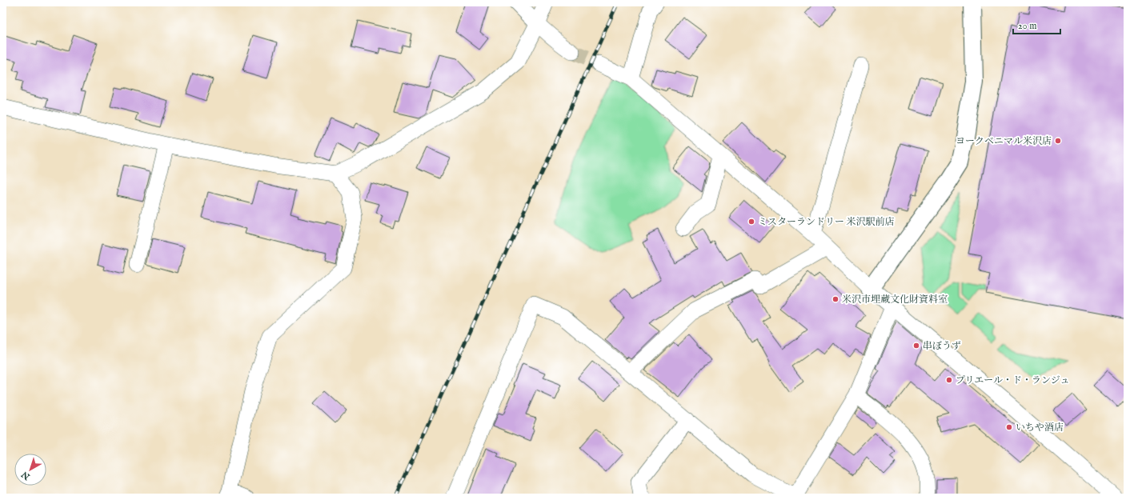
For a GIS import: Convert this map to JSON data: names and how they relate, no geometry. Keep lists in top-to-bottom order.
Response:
{
  "places": [
    "ヨークベニマル米沢店",
    "ミスターランドリー 米沢駅前店",
    "米沢市埋蔵文化財資料室",
    "串ぼうず",
    "プリエール・ド・ランジュ",
    "いちや酒店"
  ],
  "scale_bar": "20 m",
  "north": "bottom left"
}
